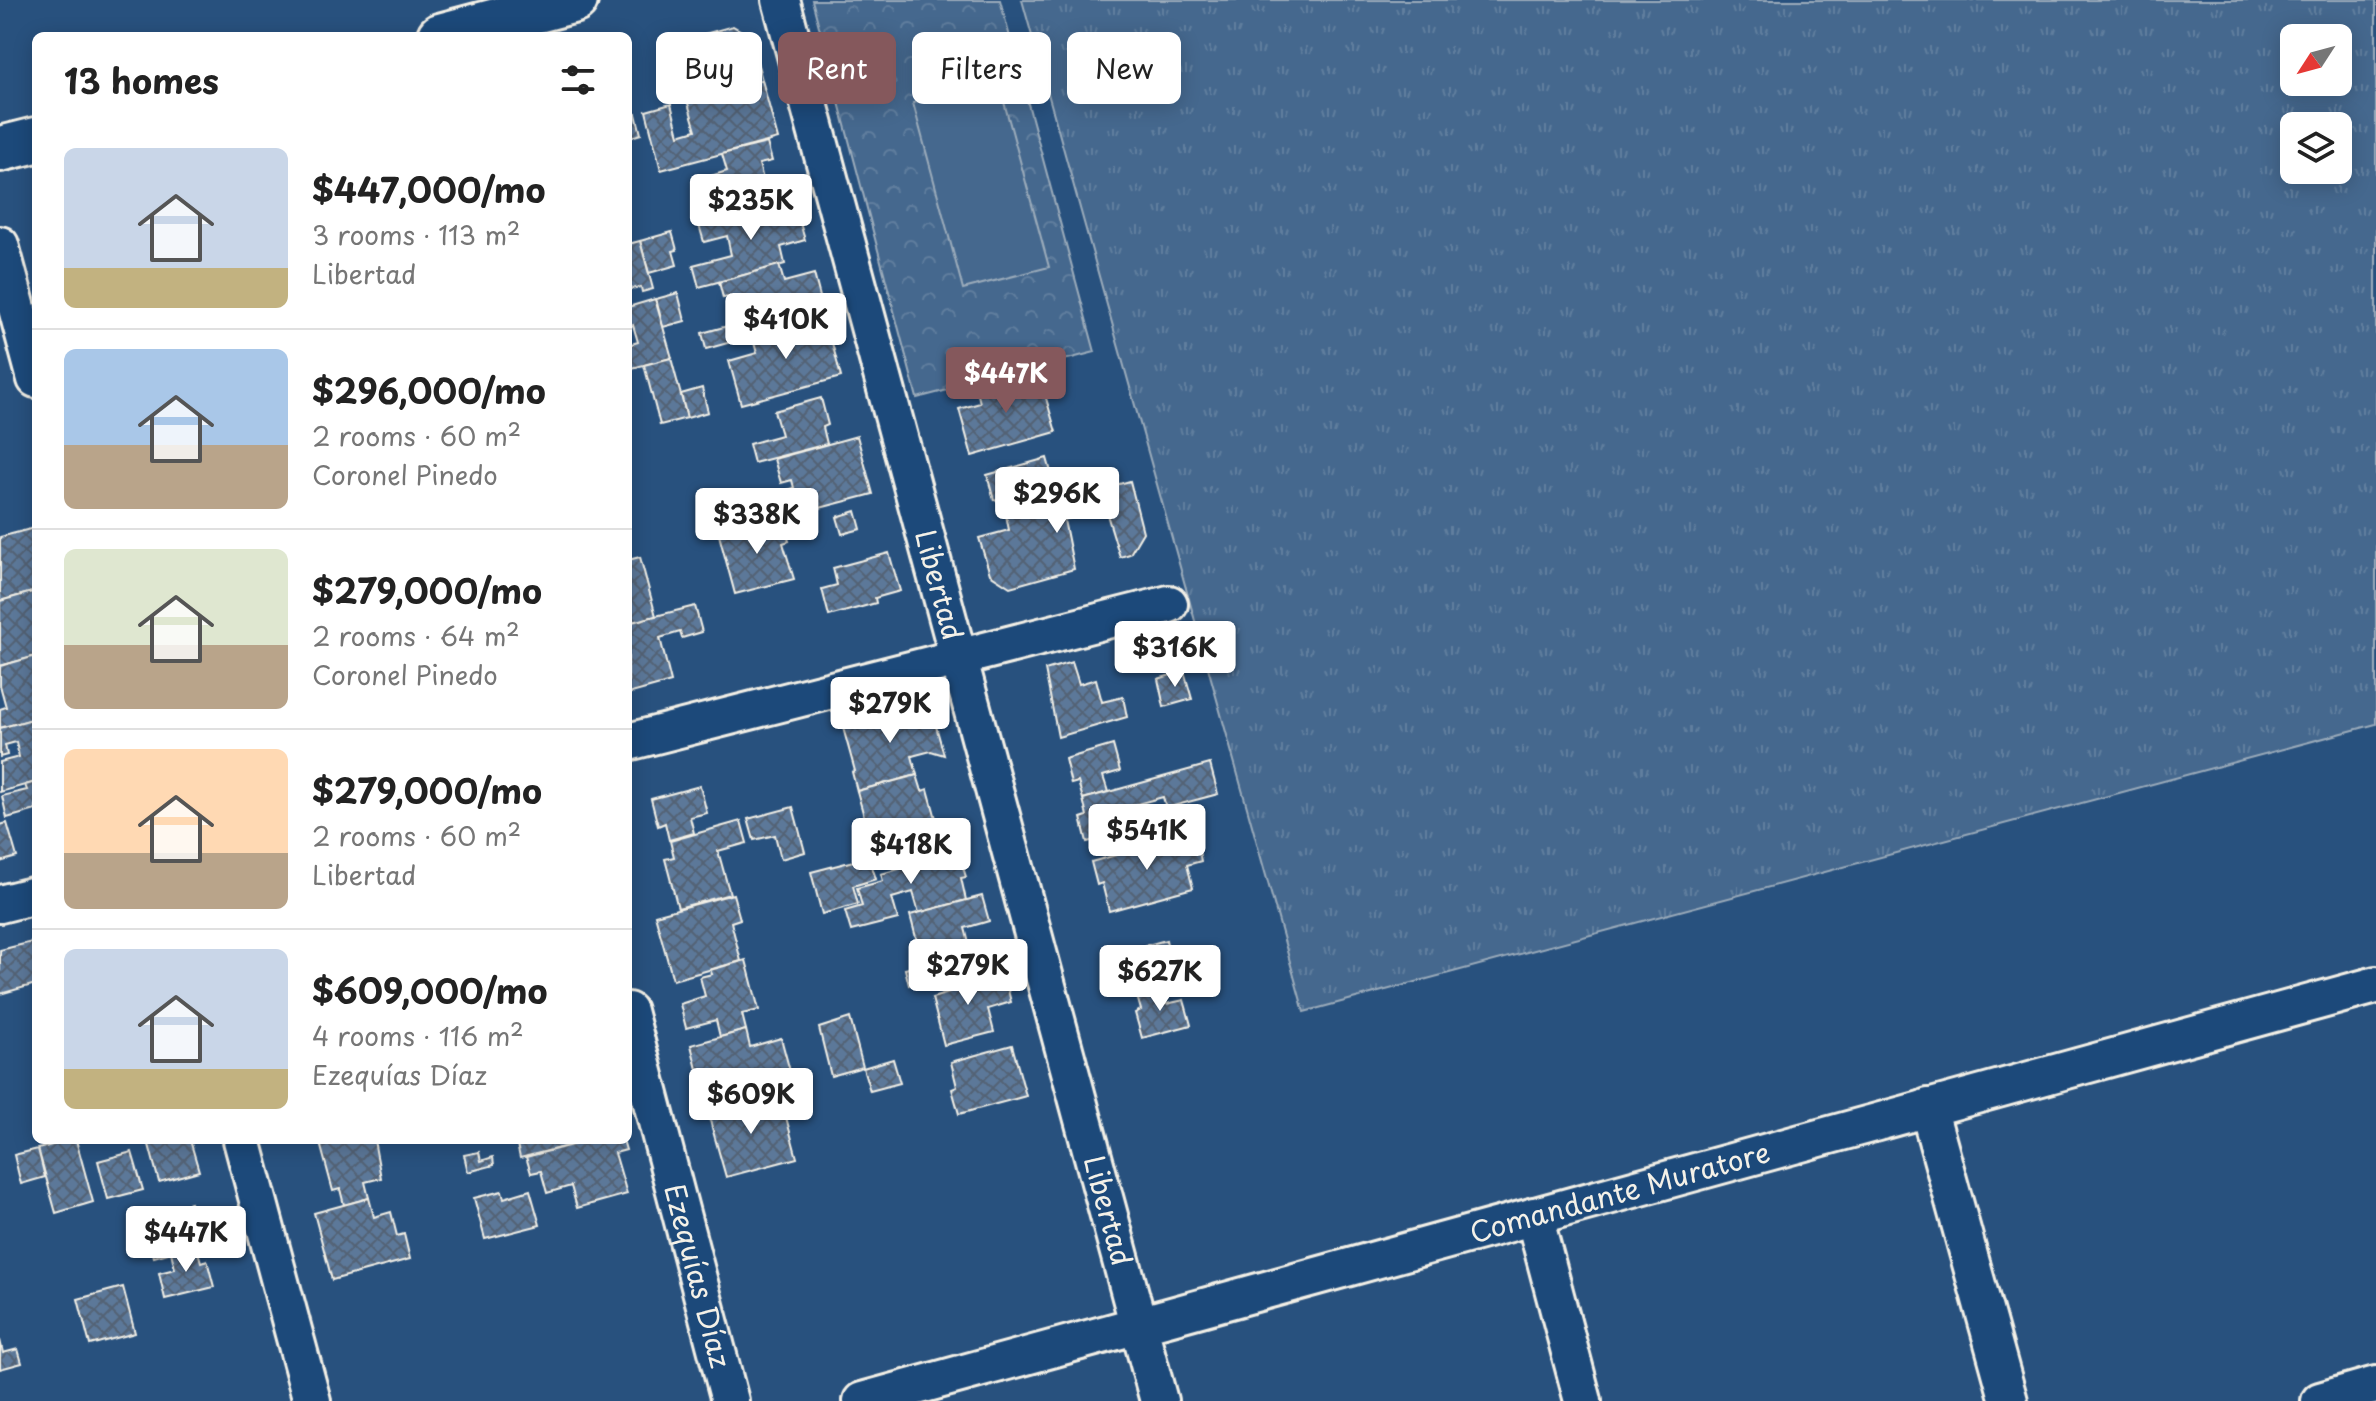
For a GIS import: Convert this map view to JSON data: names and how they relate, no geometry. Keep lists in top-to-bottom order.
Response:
{
  "streets": {
    "street": ["Libertad", "Comandante Muratore", "Ezequías Díaz"]
  },
  "crossings": [
    ["Libertad", "Comandante Muratore"]
  ],
  "north": "bottom left",
  "page": {
    "chip": [
      "Buy",
      "Rent",
      "Filters",
      "New"
    ],
    "heading": "13 homes",
    "list": [
      {
        "name": "$447,000/mo",
        "note": "3 rooms · 113 m² · Libertad"
      },
      {
        "name": "$296,000/mo",
        "note": "2 rooms · 60 m² · Coronel Pinedo"
      },
      {
        "name": "$279,000/mo",
        "note": "2 rooms · 64 m² · Coronel Pinedo"
      },
      {
        "name": "$279,000/mo",
        "note": "2 rooms · 60 m² · Libertad"
      },
      {
        "name": "$609,000/mo",
        "note": "4 rooms · 116 m² · Ezequías Díaz"
      }
    ],
    "price": [
      "$235K",
      "$410K",
      "$447K",
      "$296K",
      "$338K",
      "$316K",
      "$279K",
      "$541K",
      "$418K",
      "$279K",
      "$627K",
      "$609K",
      "$447K"
    ]
  }
}
